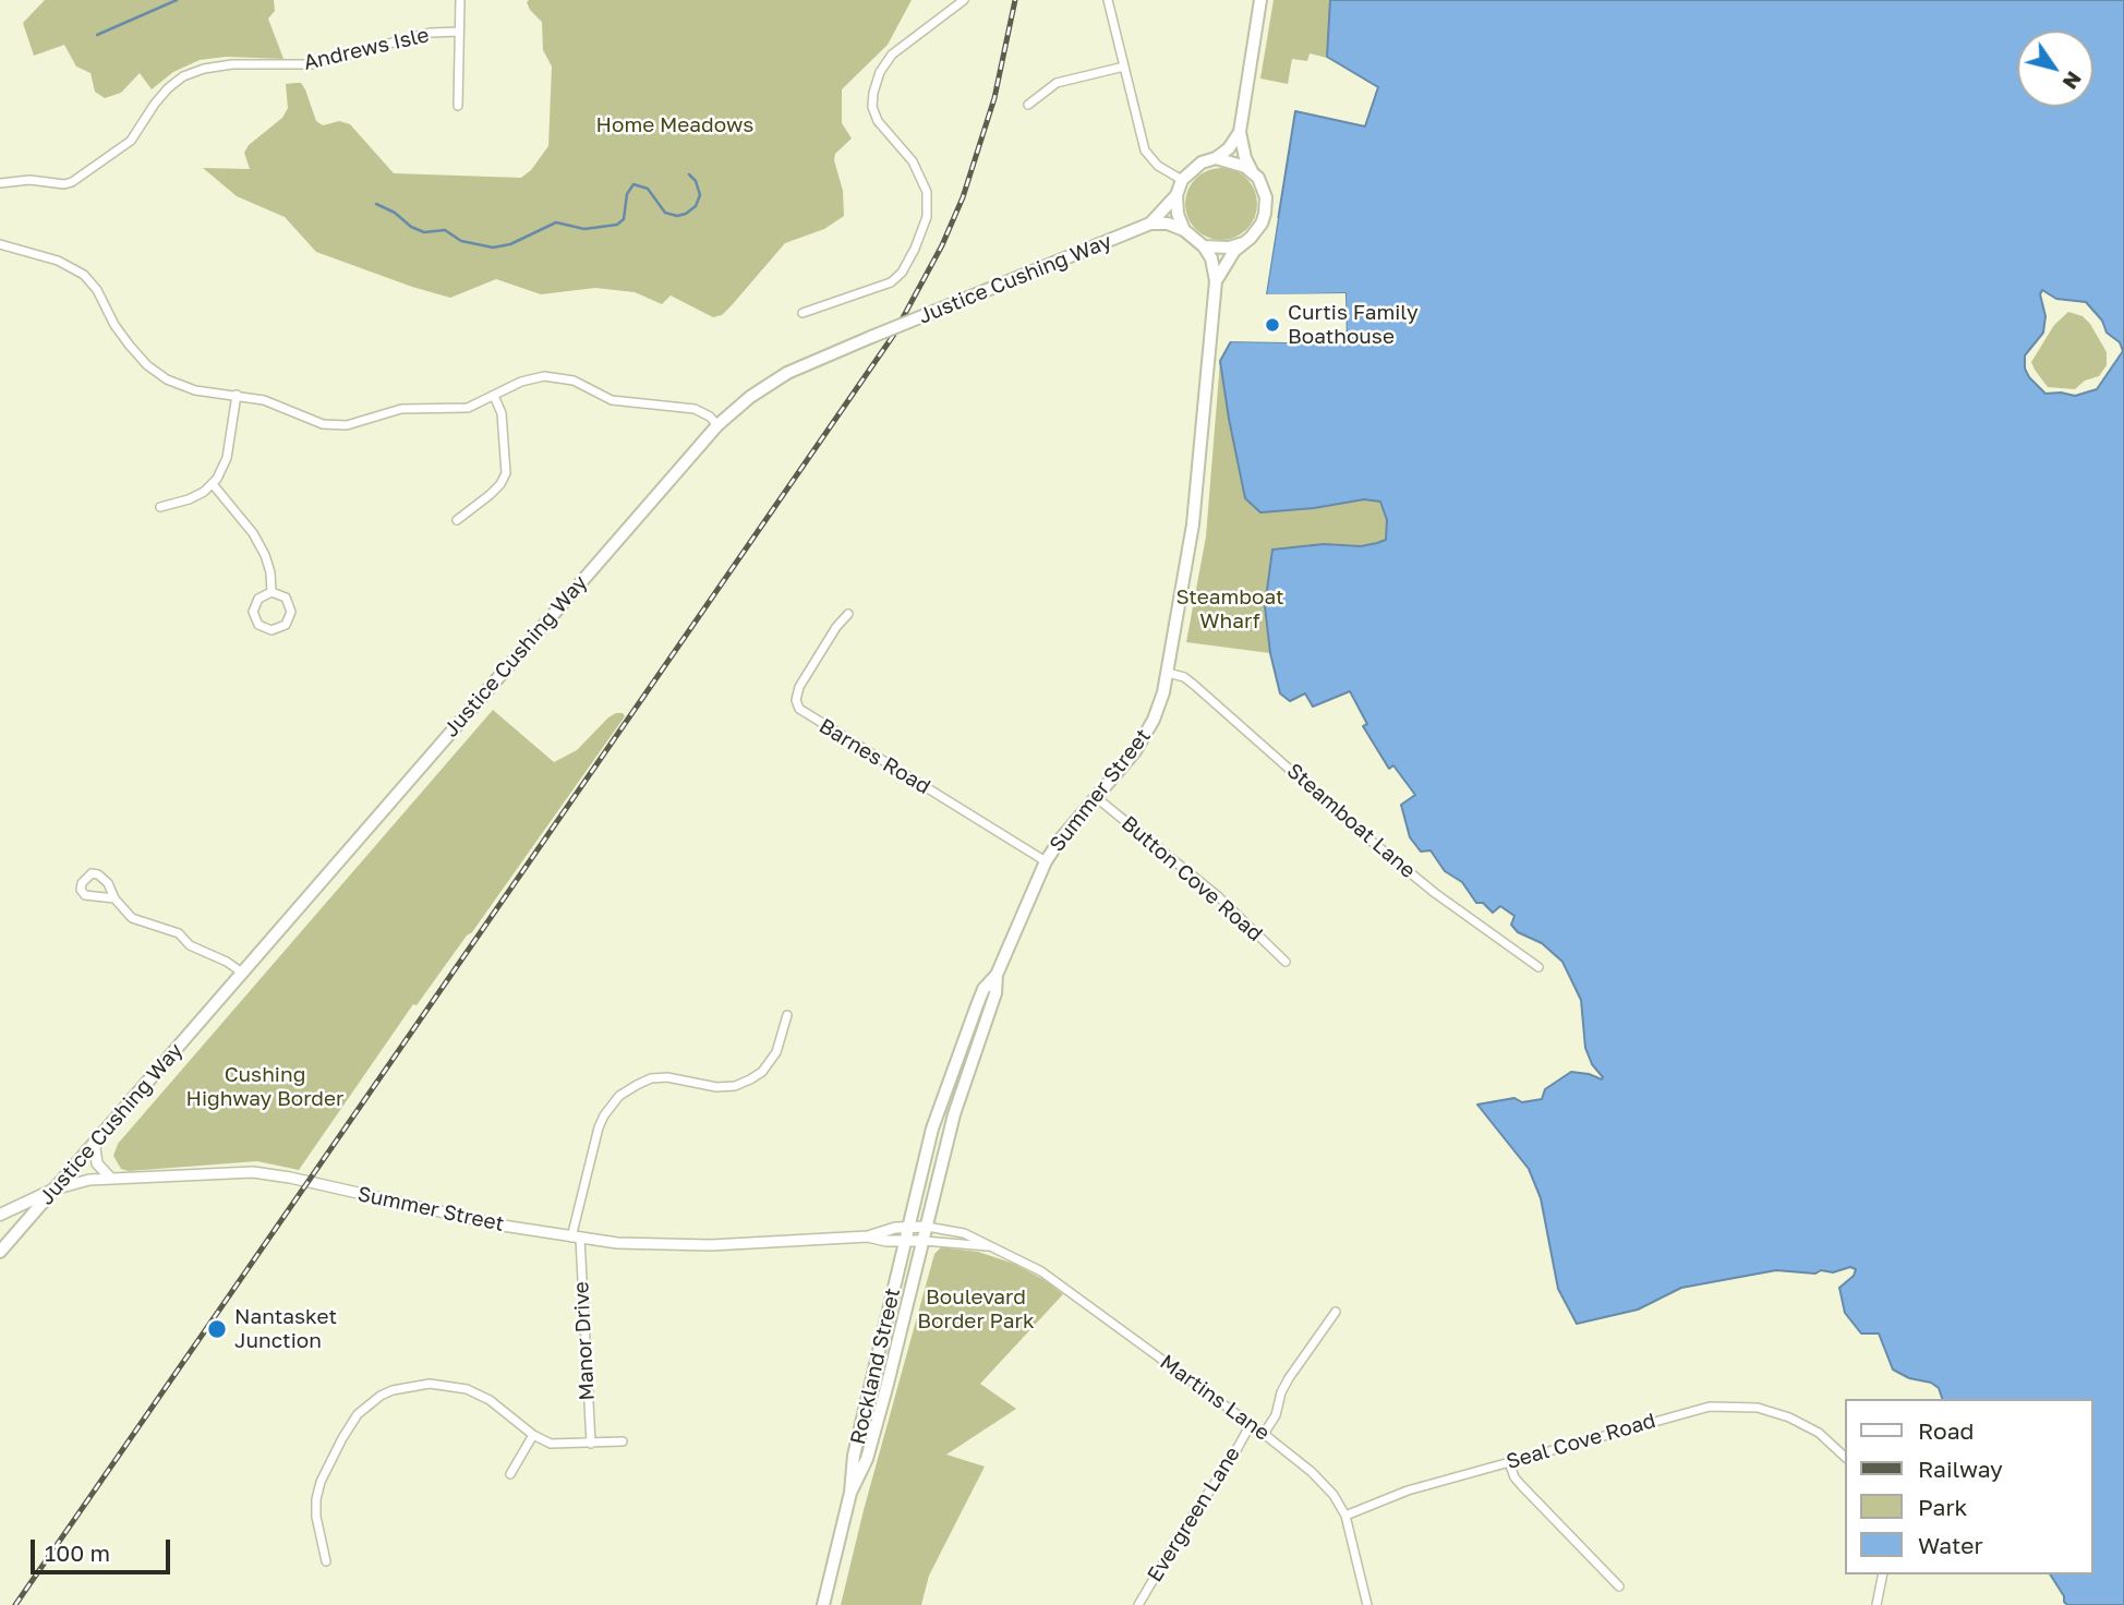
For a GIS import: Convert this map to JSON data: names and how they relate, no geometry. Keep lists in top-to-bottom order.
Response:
{
  "streets": {
    "main road": ["Justice Cushing Way", "Summer Street", "Rockland Street"],
    "street": [
      "Andrews Isle",
      "Barnes Road",
      "Steamboat Lane",
      "Button Cove Road",
      "Manor Drive",
      "Martins Lane",
      "Seal Cove Road",
      "Evergreen Lane"
    ]
  },
  "crossings": [
    ["Justice Cushing Way", "Summer Street"],
    ["Barnes Road", "Summer Street"],
    ["Summer Street", "Steamboat Lane"],
    ["Summer Street", "Button Cove Road"],
    ["Summer Street", "Manor Drive"],
    ["Summer Street", "Rockland Street"],
    ["Summer Street", "Martins Lane"],
    ["Rockland Street", "Martins Lane"],
    ["Martins Lane", "Seal Cove Road"],
    ["Martins Lane", "Evergreen Lane"]
  ],
  "parks": [
    "Home Meadows",
    "Steamboat Wharf",
    "Cushing Highway Border",
    "Boulevard Border Park"
  ],
  "places": ["Curtis Family Boathouse", "Nantasket Junction"],
  "legend": [
    "Road",
    "Railway",
    "Park",
    "Water"
  ],
  "scale_bar": "100 m",
  "north": "bottom right"
}
